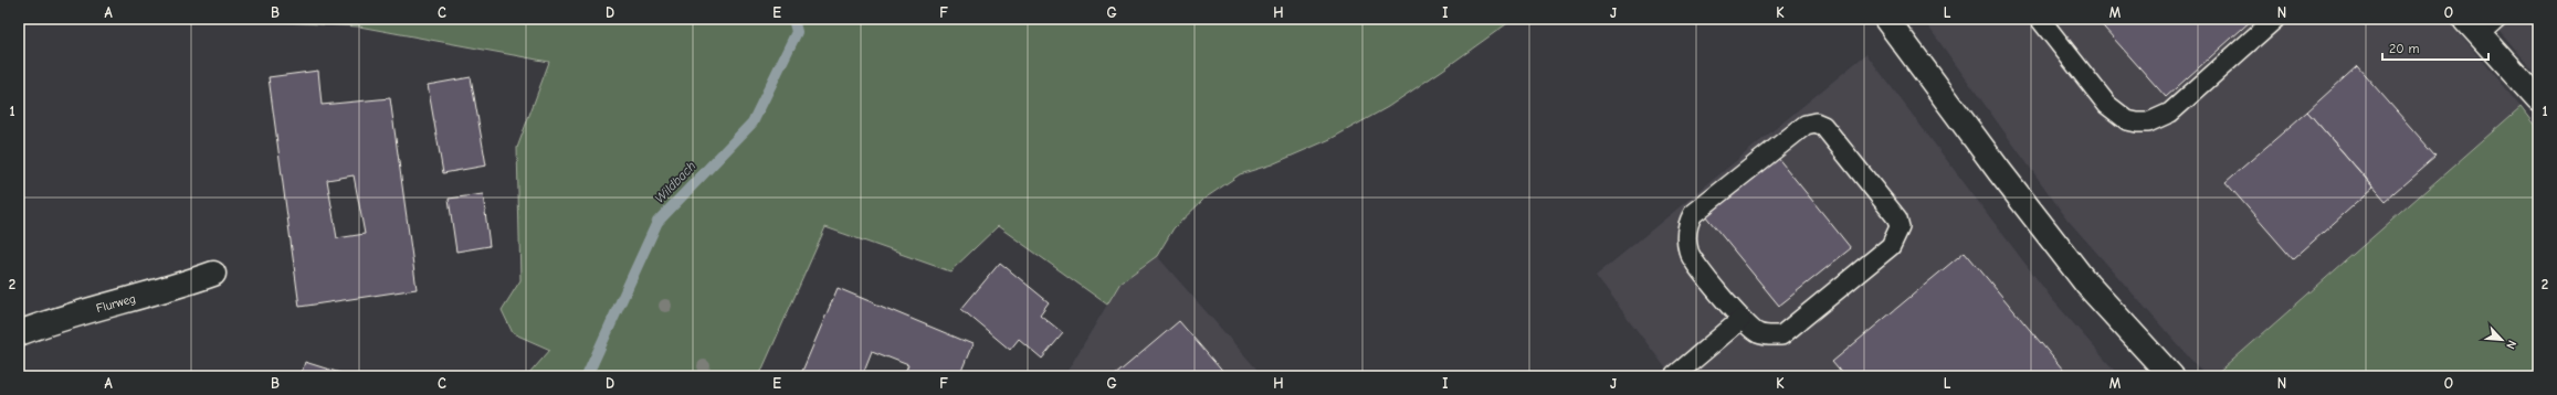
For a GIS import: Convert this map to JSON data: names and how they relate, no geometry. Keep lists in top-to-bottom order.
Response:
{
  "streets": {
    "main road": ["Flurweg"]
  },
  "water": ["Wildbach"],
  "scale_bar": "20 m",
  "north": "bottom right",
  "grid": {
    "columns": [
      "A",
      "B",
      "C",
      "D",
      "E",
      "F",
      "G",
      "H",
      "I",
      "J",
      "K",
      "L",
      "M",
      "N",
      "O"
    ],
    "rows": ["1", "2"]
  }
}
